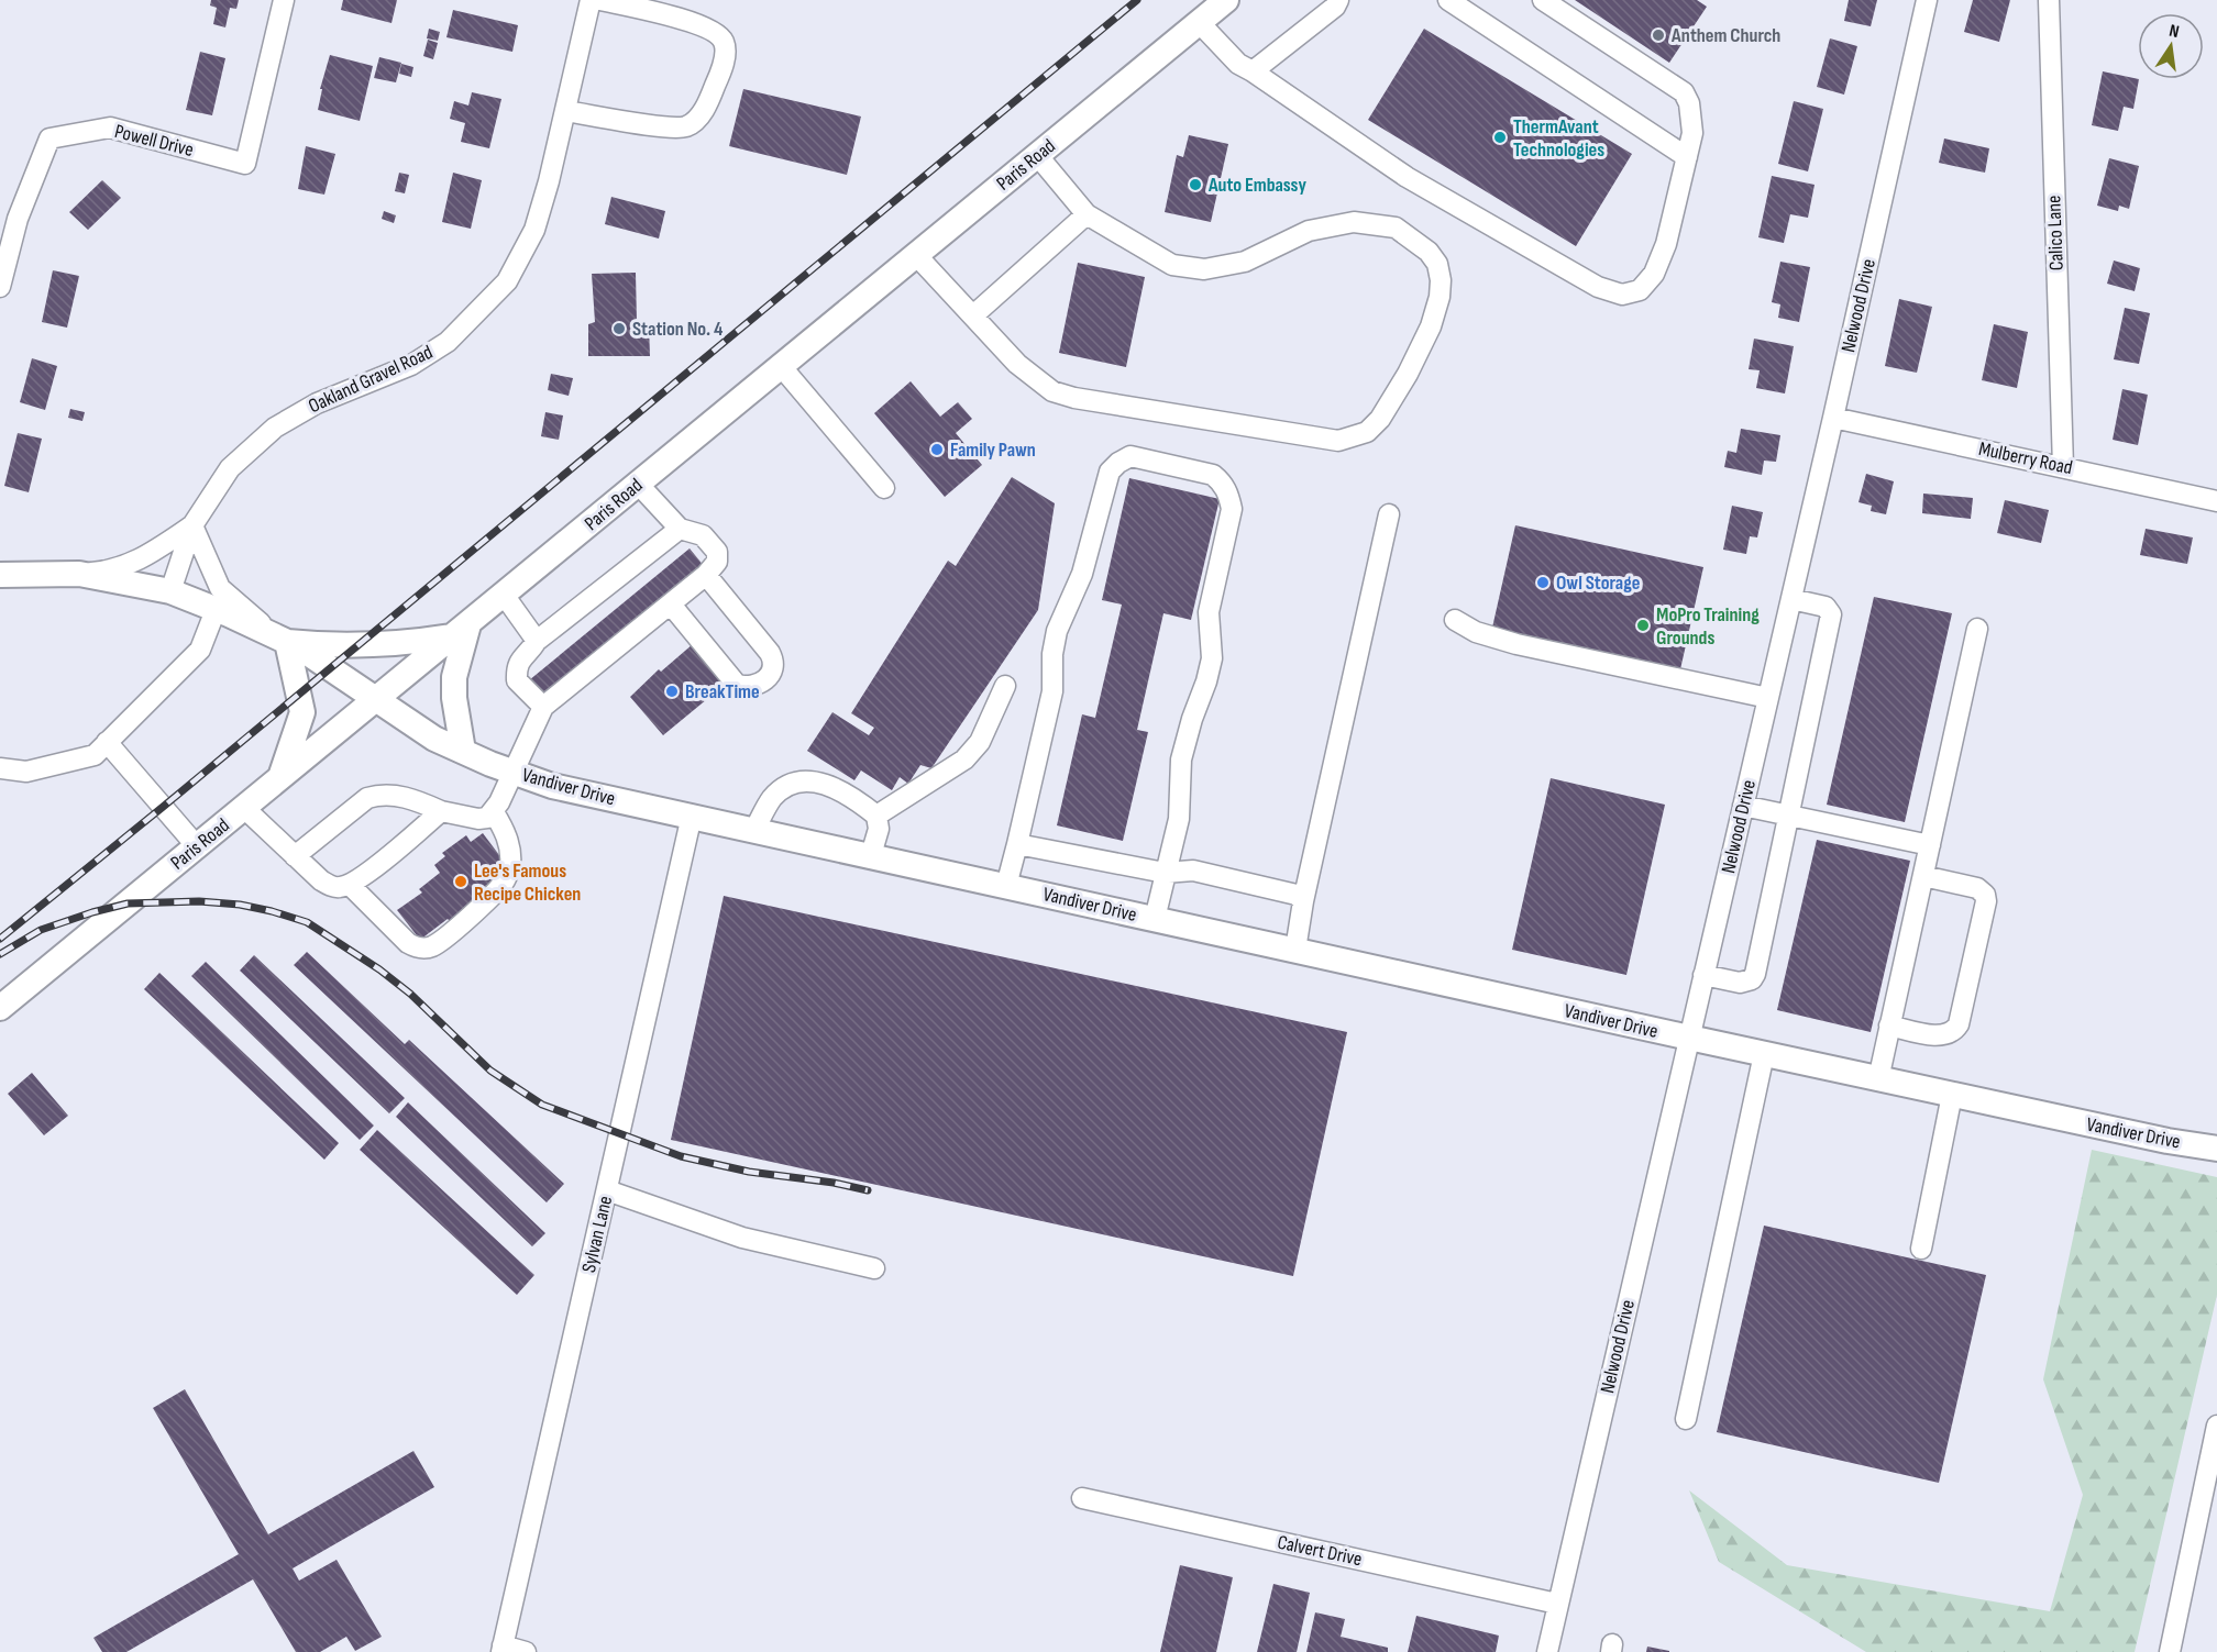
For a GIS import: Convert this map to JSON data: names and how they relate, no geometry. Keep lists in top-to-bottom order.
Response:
{
  "streets": {
    "main road": ["Paris Road", "Vandiver Drive"],
    "street": [
      "Powell Drive",
      "Calico Lane",
      "Nelwood Drive",
      "Oakland Gravel Road",
      "Mulberry Road",
      "Sylvan Lane",
      "Calvert Drive"
    ]
  },
  "crossings": [
    ["Paris Road", "Vandiver Drive"],
    ["Calico Lane", "Mulberry Road"],
    ["Nelwood Drive", "Mulberry Road"],
    ["Nelwood Drive", "Vandiver Drive"],
    ["Nelwood Drive", "Calvert Drive"],
    ["Oakland Gravel Road", "Vandiver Drive"],
    ["Vandiver Drive", "Sylvan Lane"]
  ],
  "places": [
    "Anthem Church",
    "ThermAvant Technologies",
    "Auto Embassy",
    "Station No. 4",
    "Family Pawn",
    "Owl Storage",
    "MoPro Training Grounds",
    "BreakTime",
    "Lee's Famous Recipe Chicken"
  ],
  "north": "top"
}
